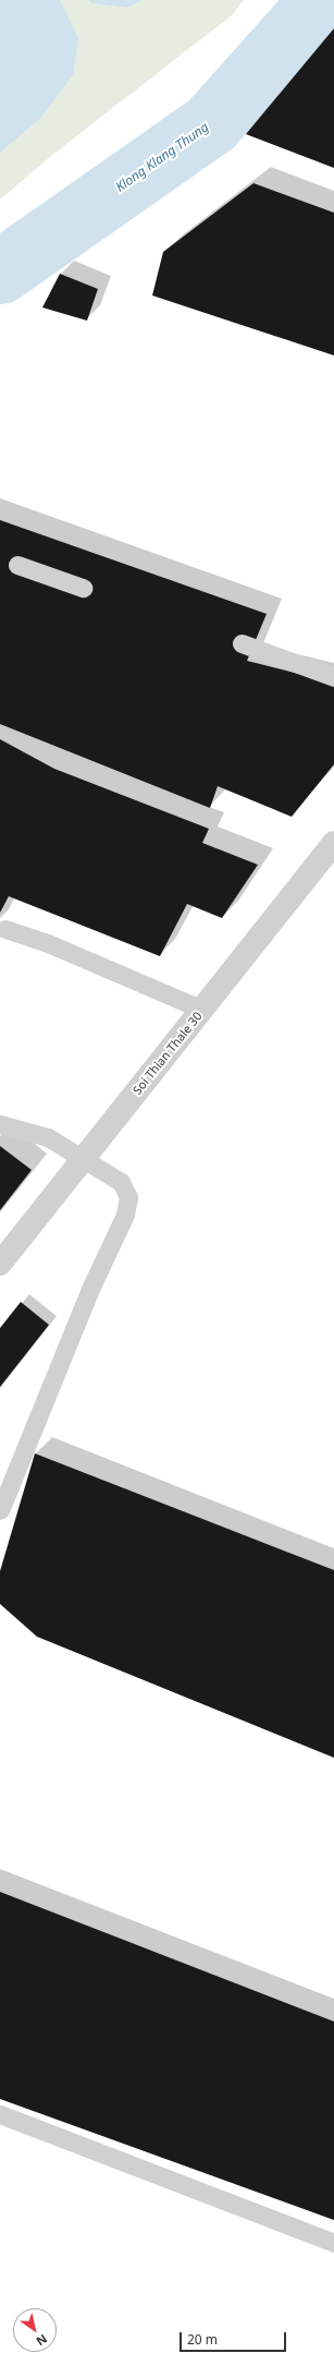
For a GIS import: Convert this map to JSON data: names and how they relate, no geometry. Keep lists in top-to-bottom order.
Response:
{
  "streets": {
    "street": ["Soi Thian Thale 30"]
  },
  "water": ["Klong Klang Thung"],
  "scale_bar": "20 m",
  "north": "bottom right"
}
